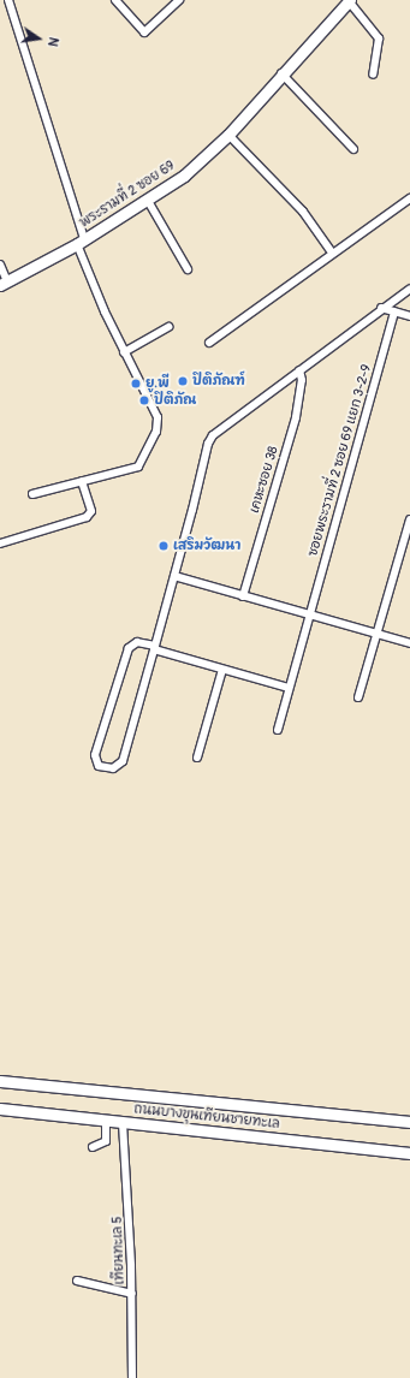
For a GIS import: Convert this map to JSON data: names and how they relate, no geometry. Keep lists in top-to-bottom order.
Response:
{
  "streets": {
    "main road": ["พระรามที่ 2 ซอย 69", "ถนนบางขุนเทียนชายทะเล"],
    "street": ["ซอยพระรามที่ 2 ซอย 69 แยก 3-2-9", "เคหะซอย 38", "เทียนทะเล 5"]
  },
  "crossings": [
    ["ถนนบางขุนเทียนชายทะเล", "เทียนทะเล 5"]
  ],
  "places": [
    "ปิติภัณฑ์",
    "ยู.พี",
    "ปิติภัณ",
    "เสริมวัฒนา"
  ],
  "north": "right"
}
